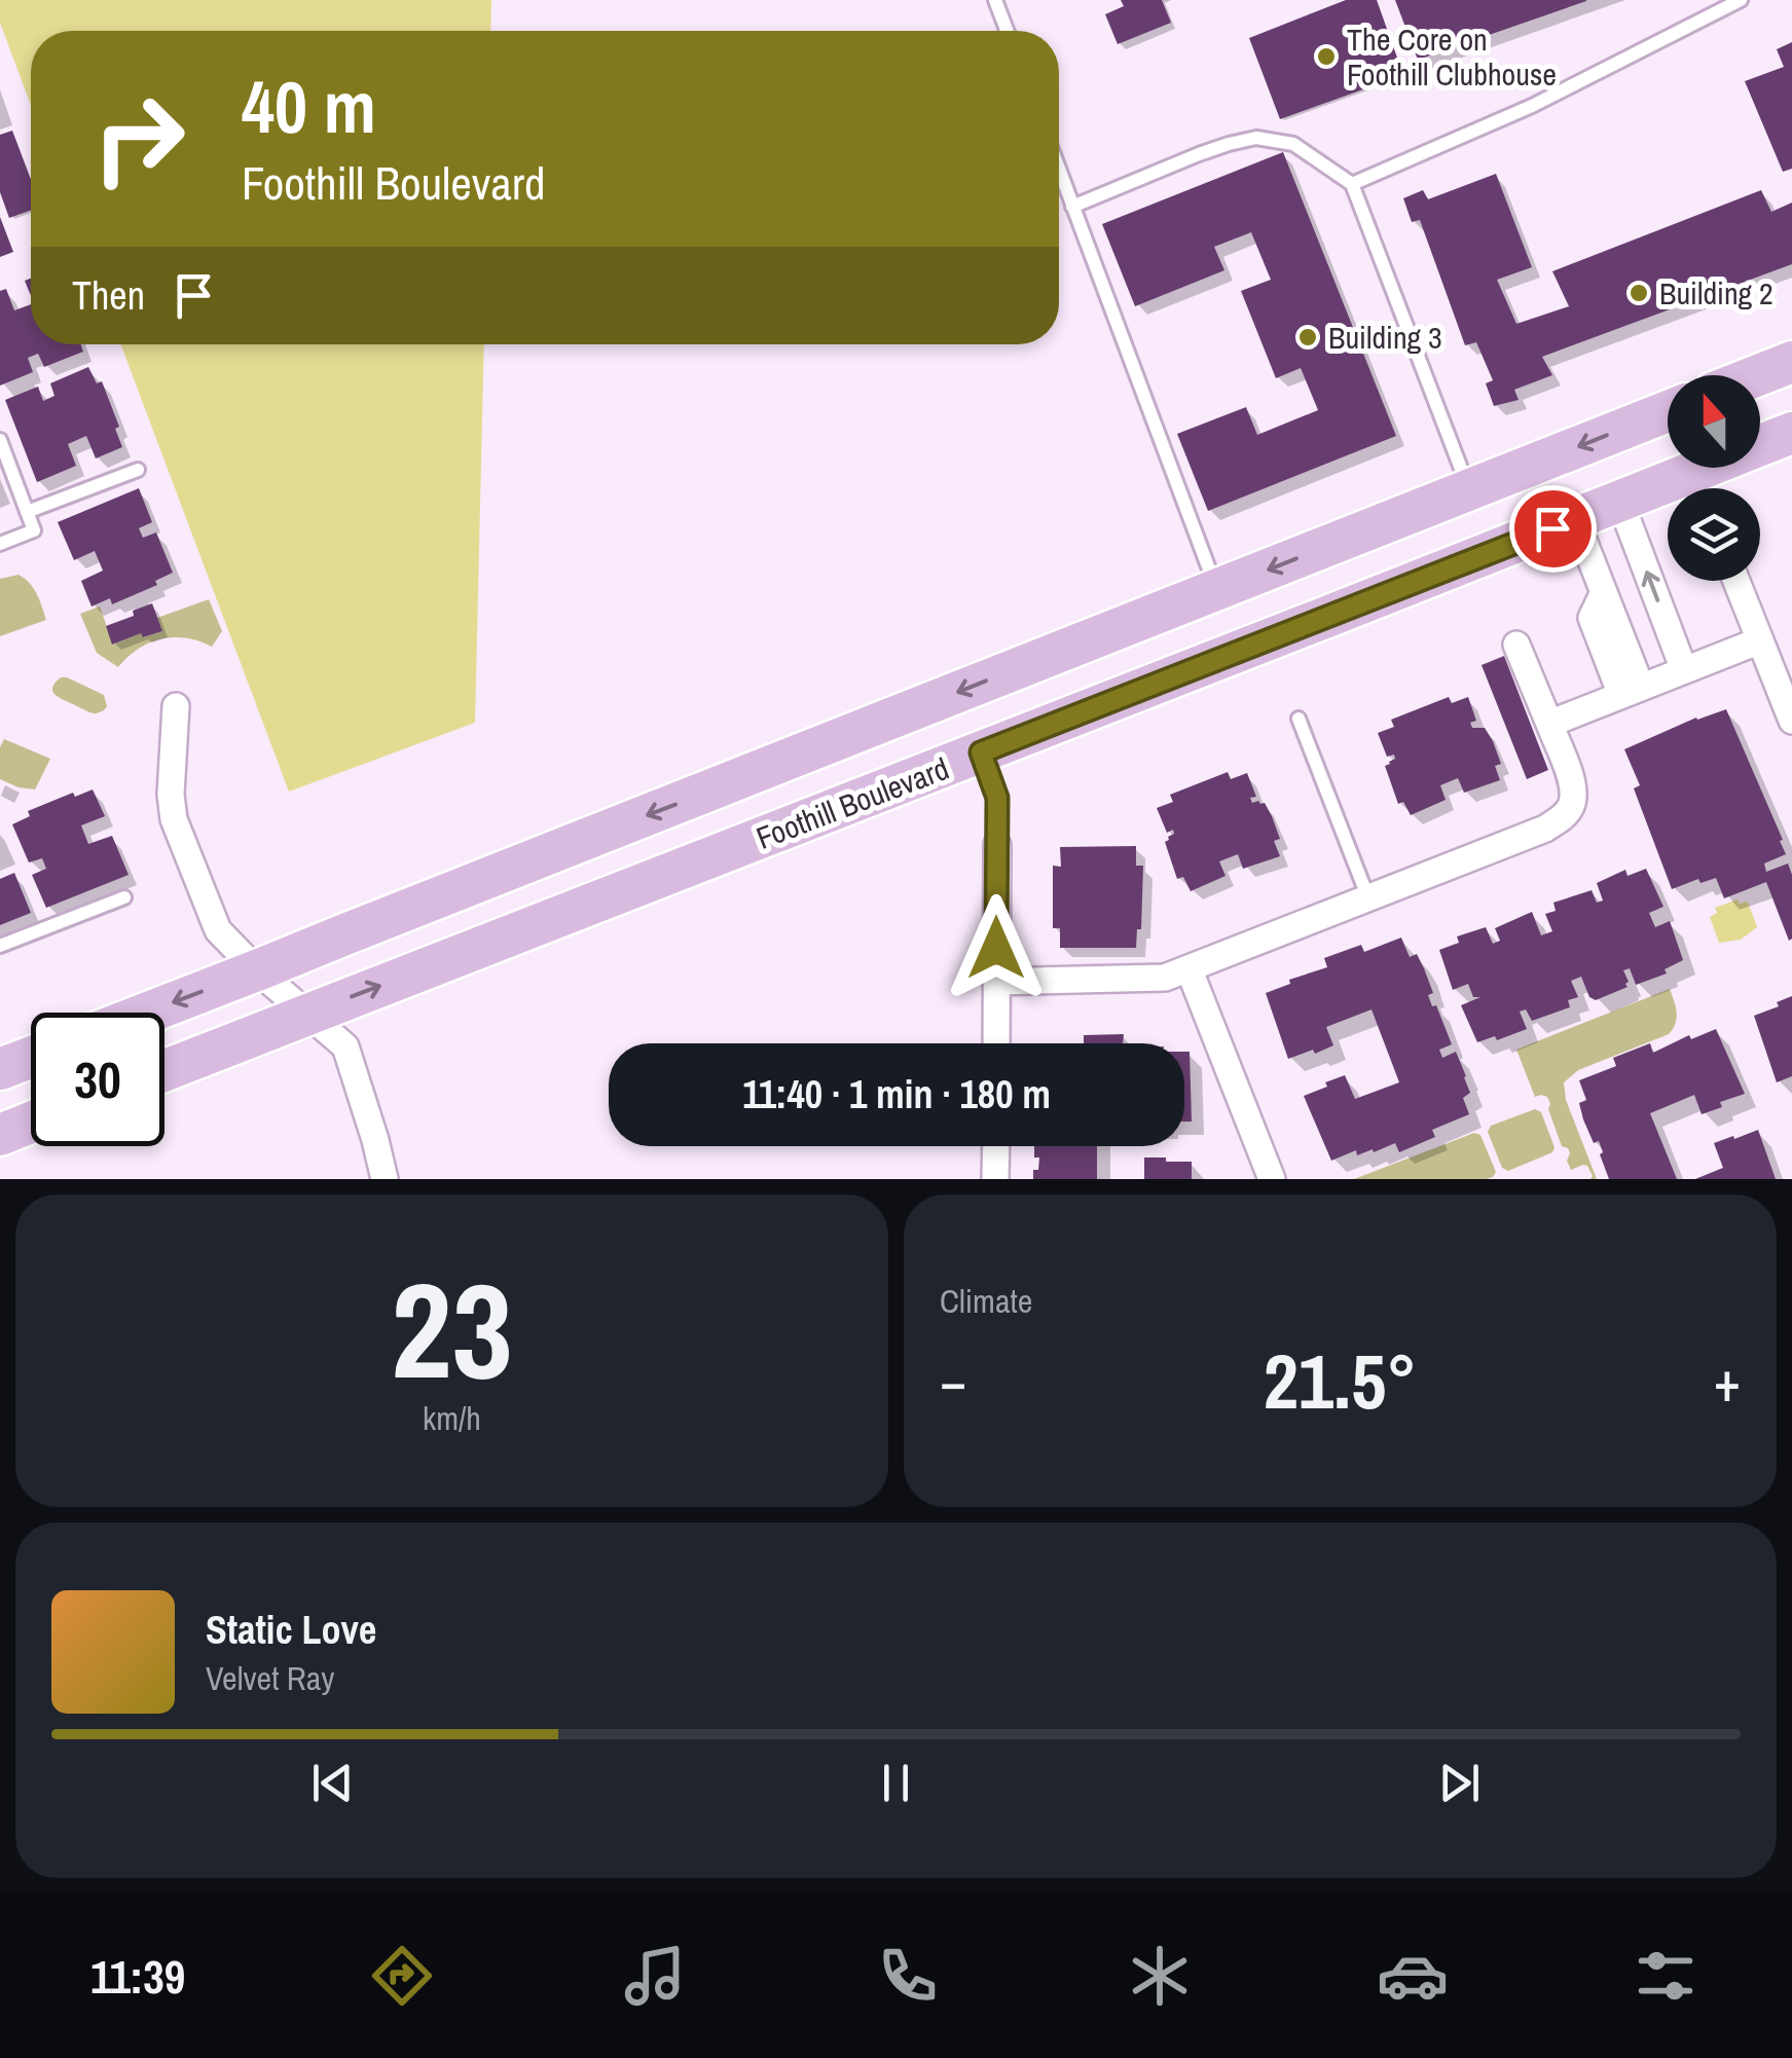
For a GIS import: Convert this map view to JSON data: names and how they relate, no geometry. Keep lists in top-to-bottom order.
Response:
{
  "streets": {
    "main road": ["Foothill Boulevard"]
  },
  "places": ["The Core on Foothill Clubhouse", "Building 2", "Building 3"],
  "north": "top",
  "page": {
    "turn": ["40 m", "Foothill Boulevard"],
    "then": "Then",
    "limit": "30",
    "trip": "11:40 · 1 min · 180 m",
    "tile": [
      ["23", "km/h"],
      "Climate"
    ],
    "heat": ["−", "21.5°", "+"],
    "song": ["Static Love", "Velvet Ray"],
    "tabs": "11:39"
  }
}
